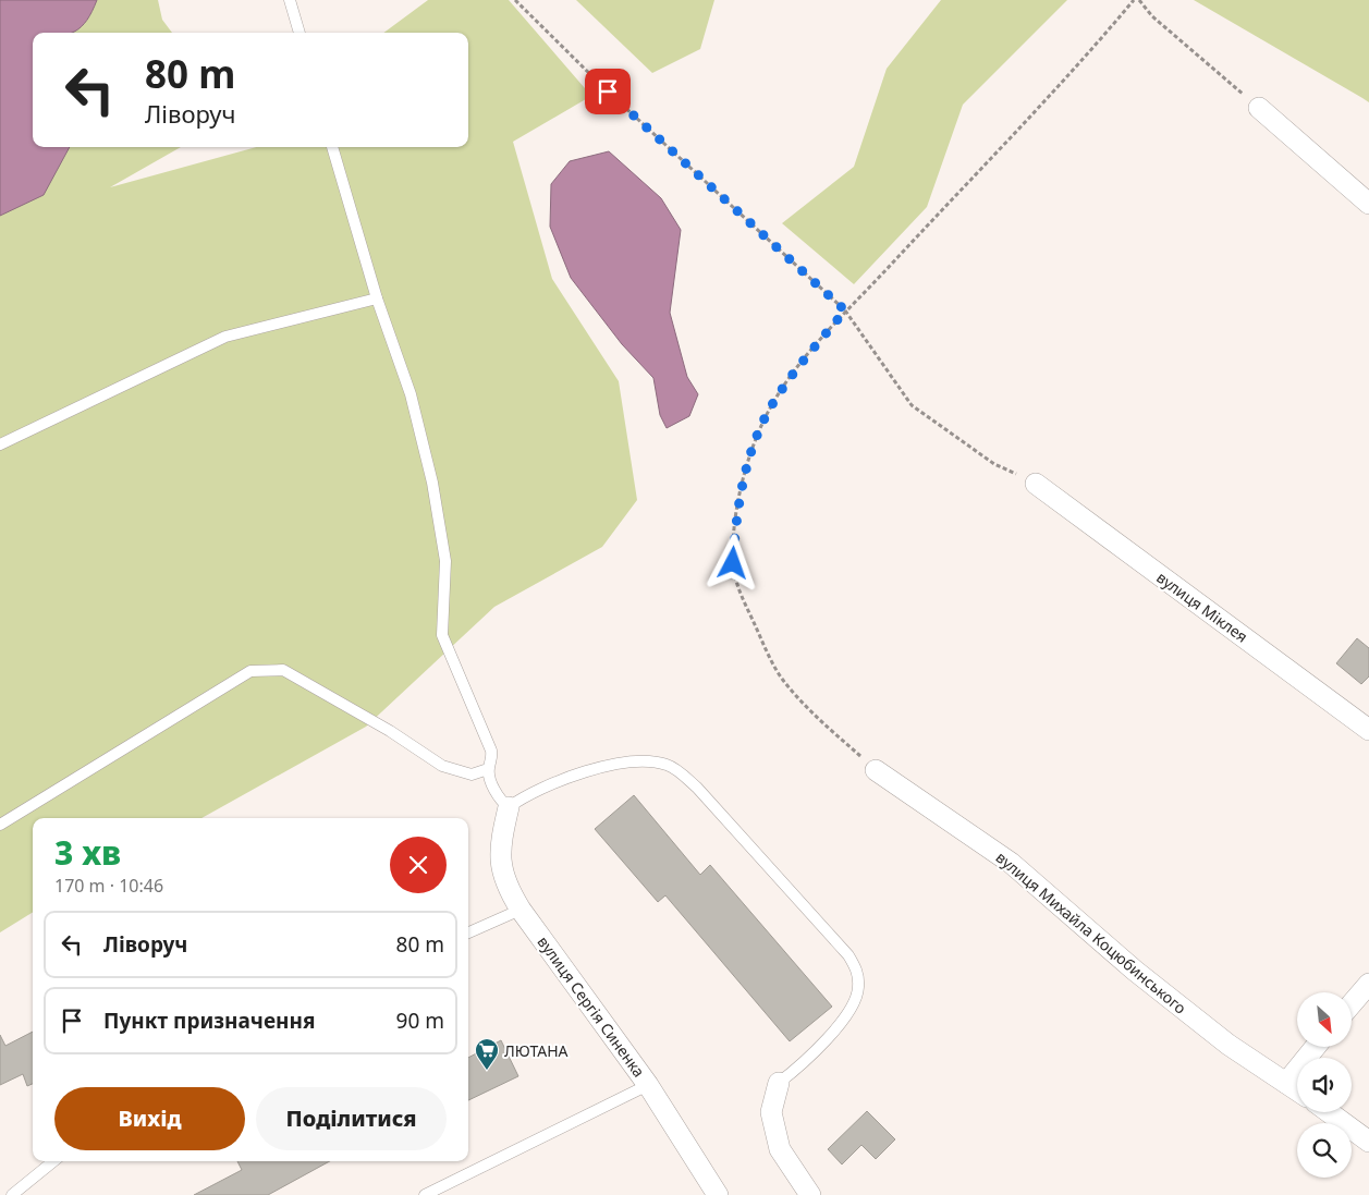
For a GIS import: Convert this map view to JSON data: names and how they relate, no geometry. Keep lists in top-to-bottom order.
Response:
{
  "streets": {
    "street": ["вулиця Міклея", "вулиця Михайла Коцюбинського", "вулиця Сергія Синенка"]
  },
  "places": {
    "supermarket": ["ЛЮТАНА"]
  },
  "north": "bottom right",
  "page": {
    "turn": ["80 m", "Ліворуч"],
    "heading": ["3 хв", "170 m · 10:46"],
    "list": [
      {
        "name": "Ліворуч",
        "value": "80 m"
      },
      {
        "name": "Пункт призначення",
        "value": "90 m"
      }
    ],
    "buttons": ["Вихід", "Поділитися"]
  }
}
